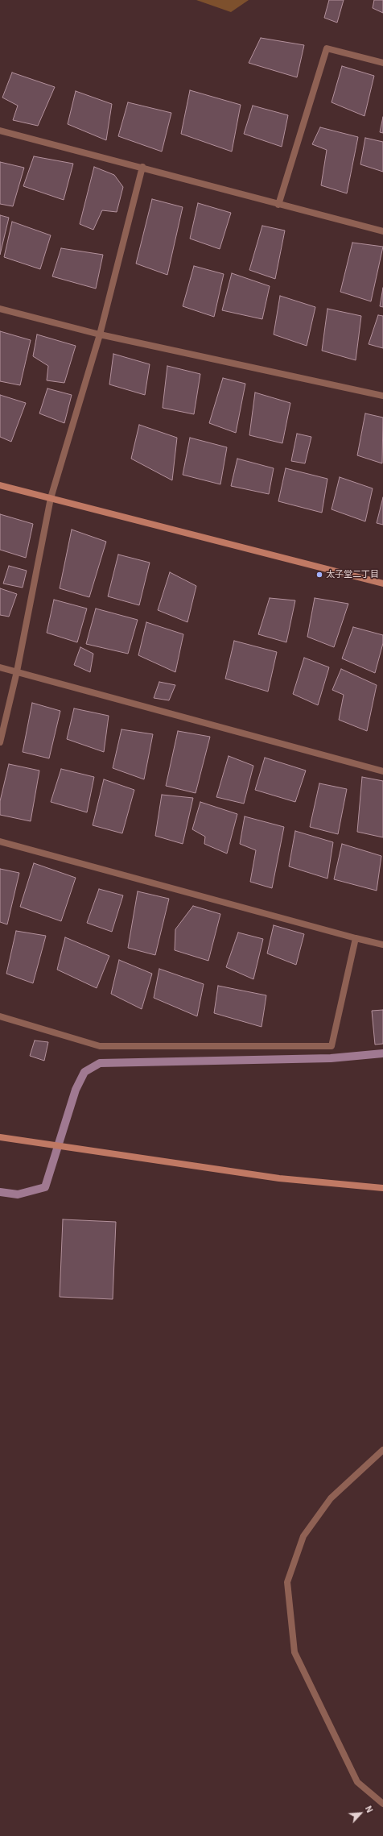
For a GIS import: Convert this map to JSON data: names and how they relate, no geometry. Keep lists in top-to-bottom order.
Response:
{
  "places": ["太子堂二丁目"],
  "north": "top right"
}
